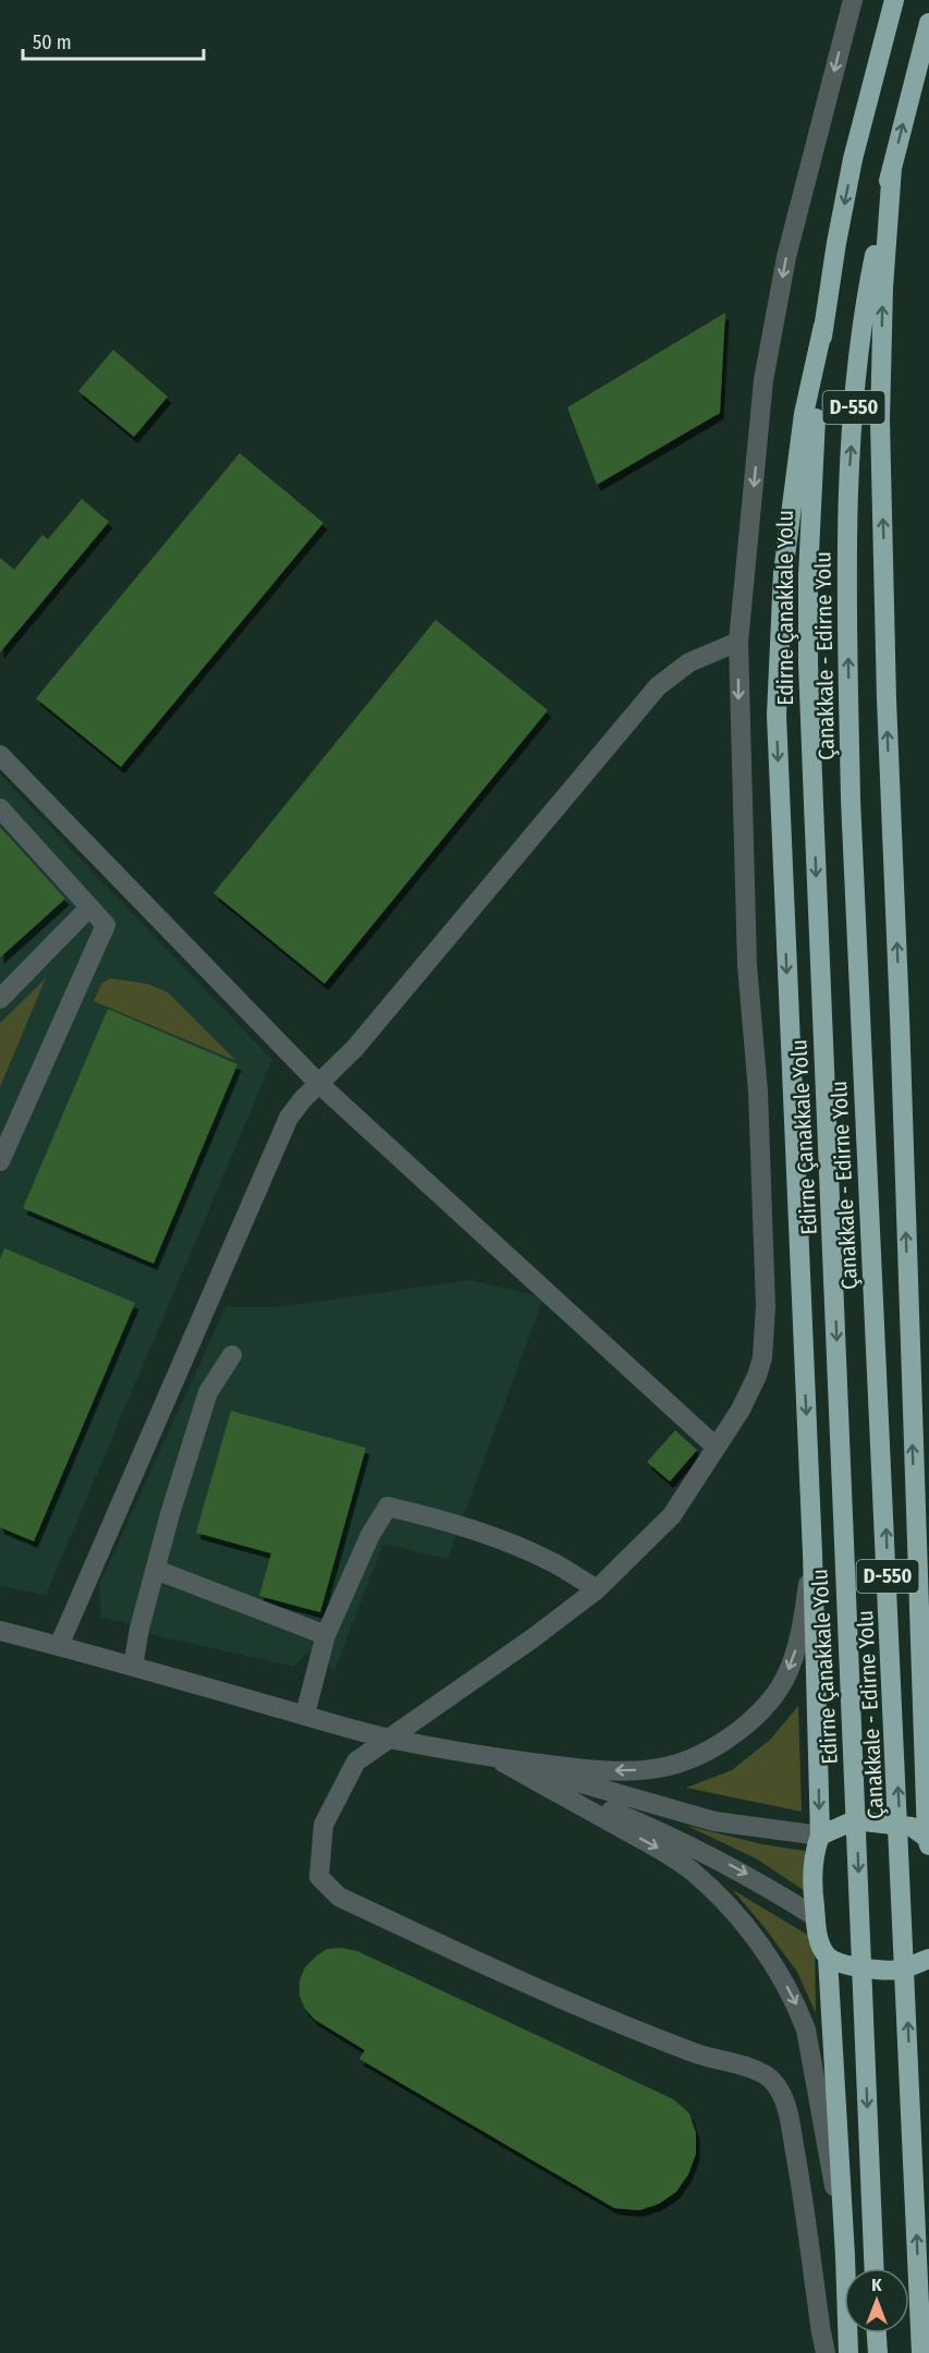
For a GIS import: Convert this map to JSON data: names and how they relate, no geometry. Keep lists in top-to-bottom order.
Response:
{
  "streets": {
    "highway": ["D-550", "Edirne Çanakkale Yolu", "Çanakkale - Edirne Yolu"]
  },
  "scale_bar": "50 m",
  "north": "top"
}
